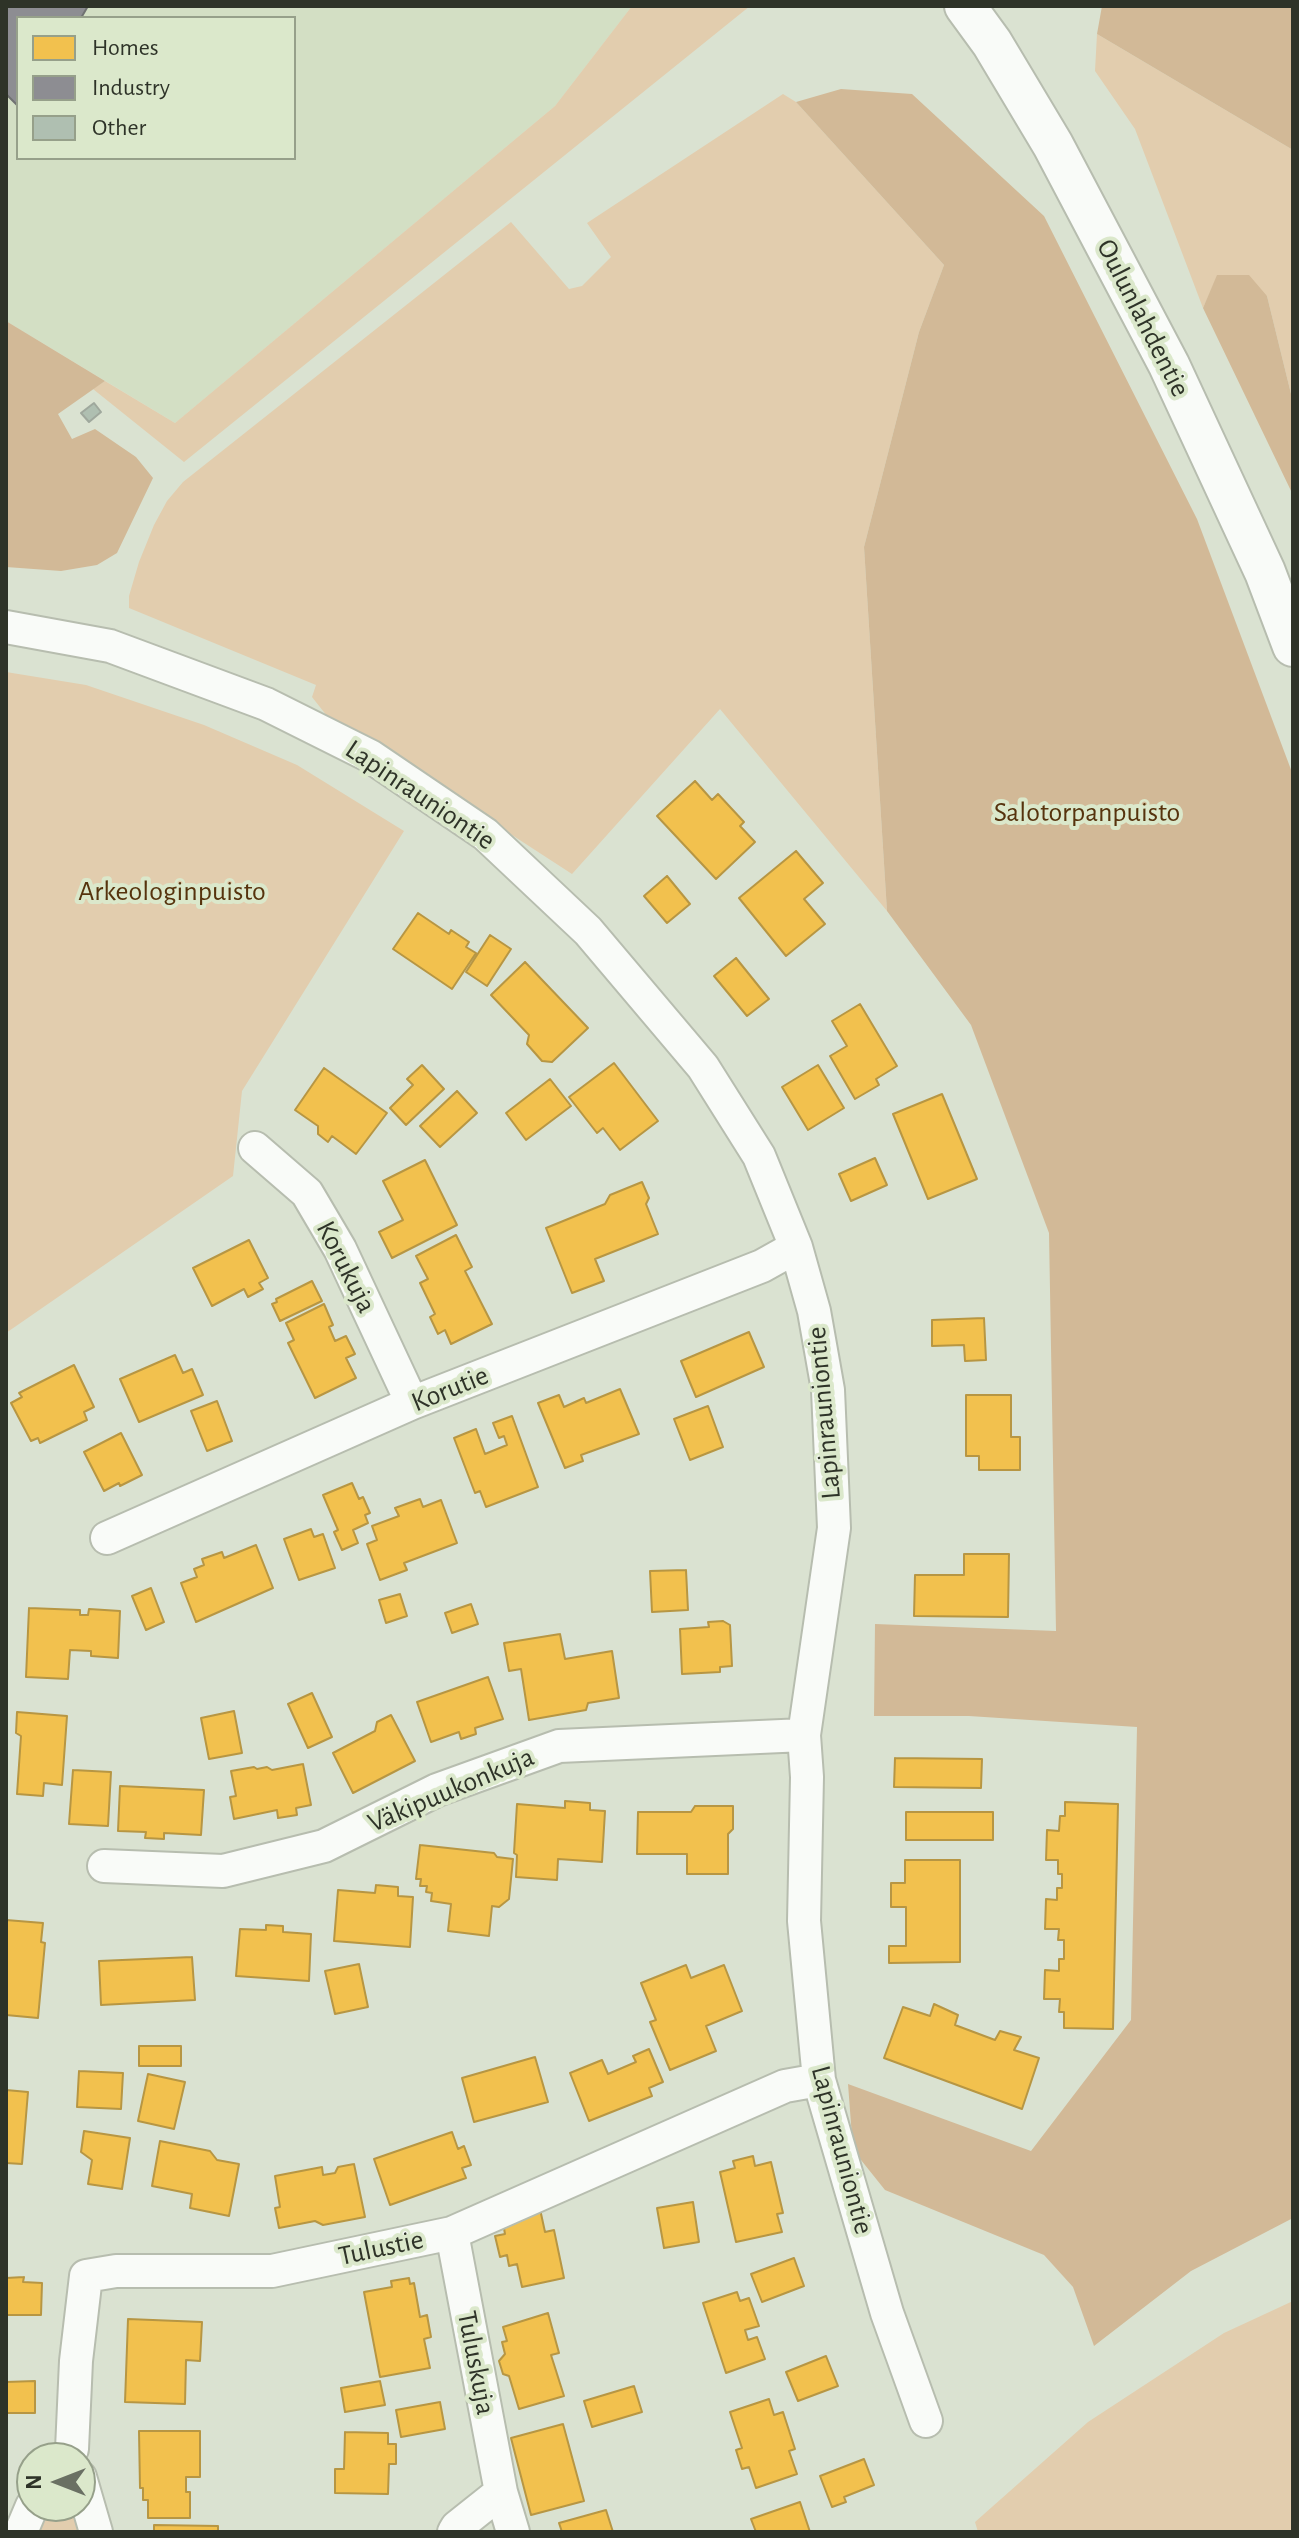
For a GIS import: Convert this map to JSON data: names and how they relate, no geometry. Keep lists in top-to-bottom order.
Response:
{
  "streets": {
    "main road": ["Oulunlahdentie"],
    "street": [
      "Lapinrauniontie",
      "Korukuja",
      "Korutie",
      "Väkipuukonkuja",
      "Tulustie",
      "Tuluskuja"
    ]
  },
  "crossings": [
    ["Lapinrauniontie", "Korutie"],
    ["Lapinrauniontie", "Väkipuukonkuja"],
    ["Lapinrauniontie", "Tulustie"],
    ["Korukuja", "Korutie"],
    ["Tulustie", "Tuluskuja"]
  ],
  "parks": ["Salotorpanpuisto", "Arkeologinpuisto"],
  "legend": ["Homes", "Industry", "Other"],
  "north": "left"
}
